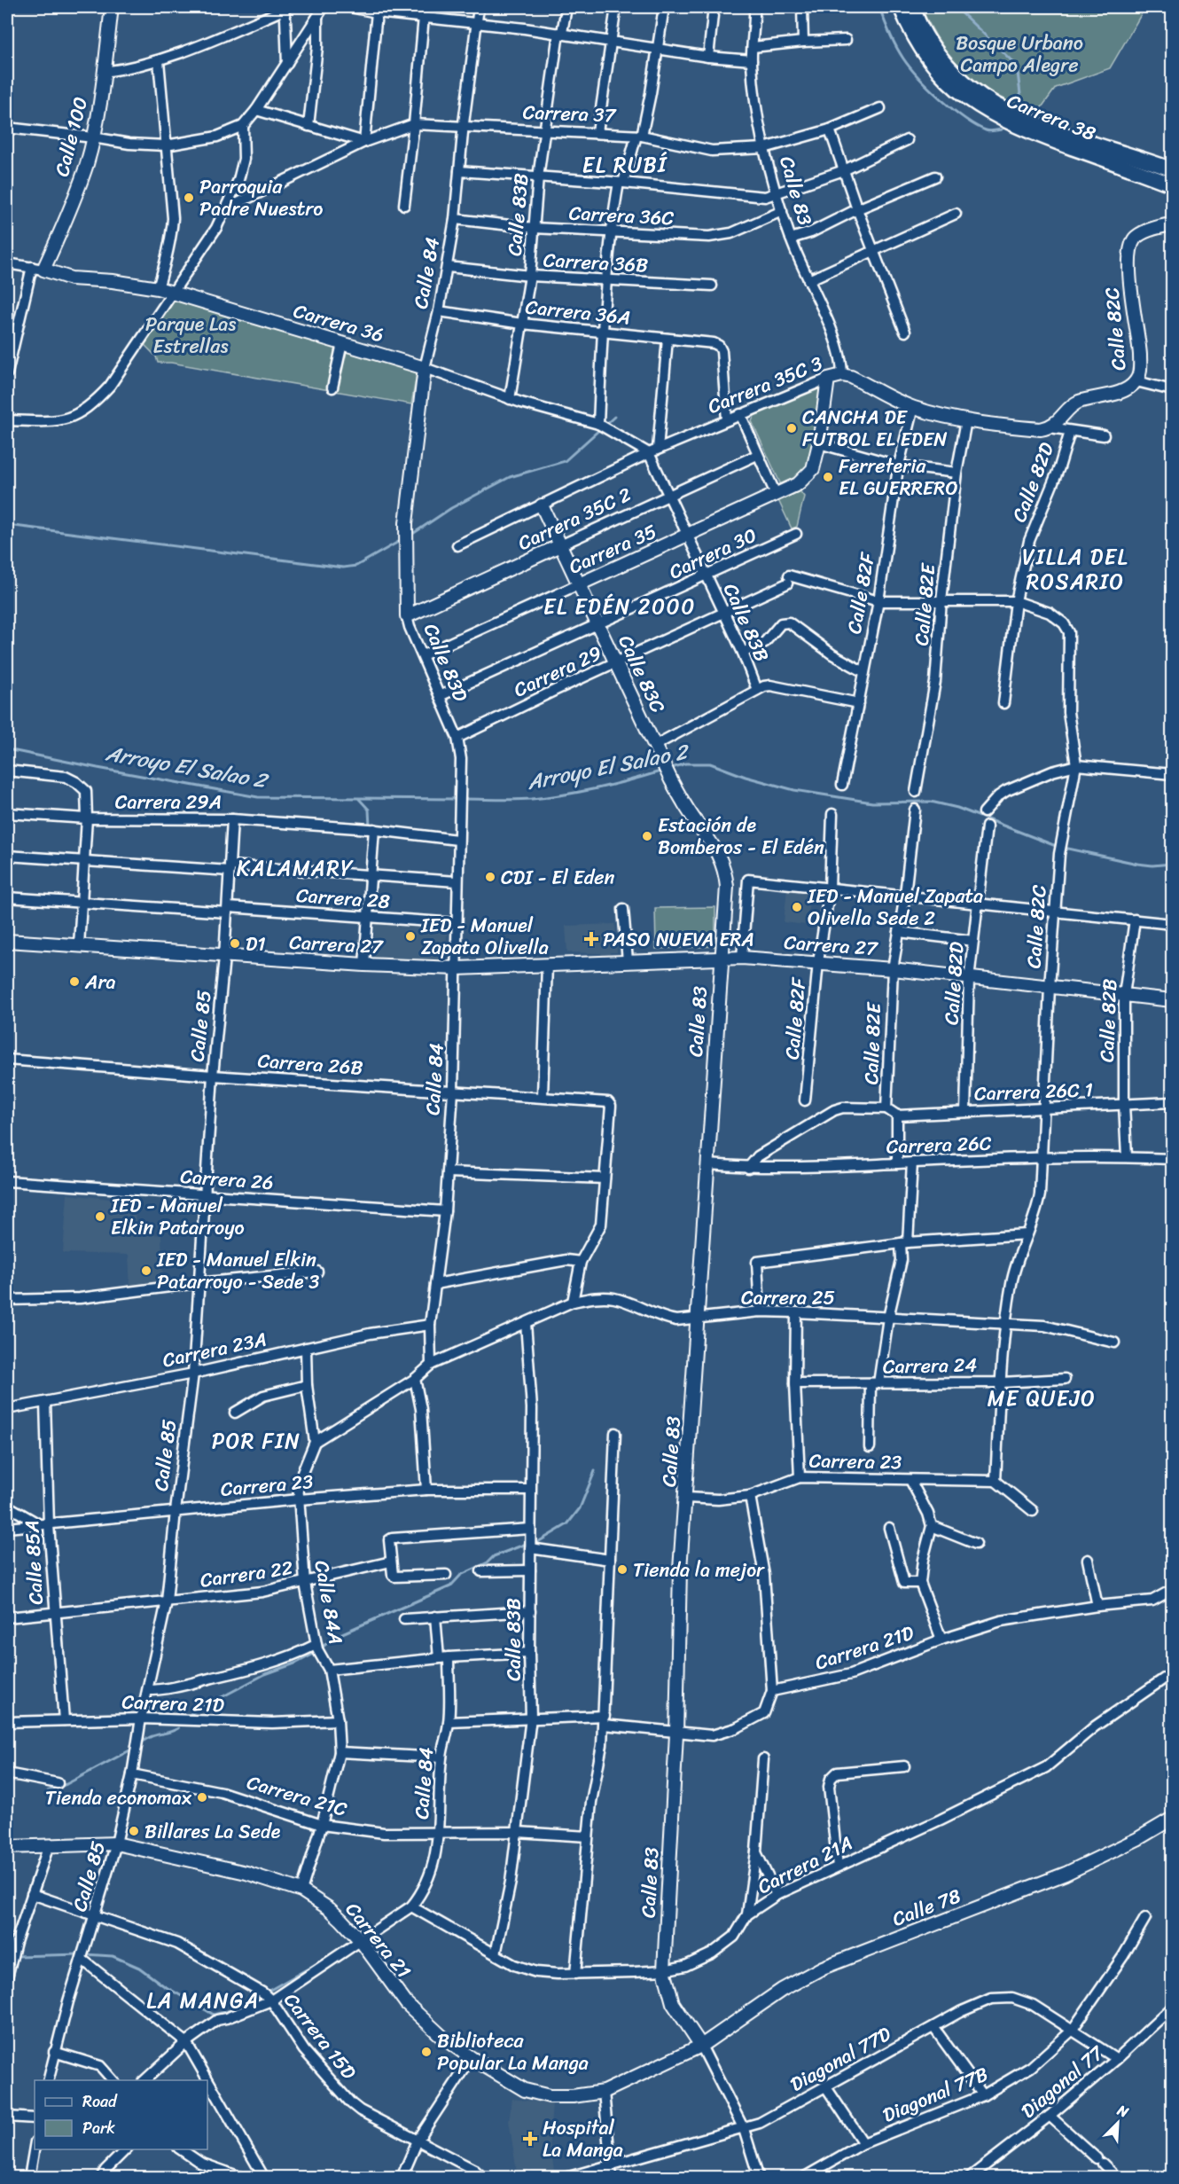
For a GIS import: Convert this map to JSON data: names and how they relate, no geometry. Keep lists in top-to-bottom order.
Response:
{
  "streets": {
    "main road": ["Carrera 38"],
    "street": [
      "Carrera 37",
      "Calle 100",
      "Calle 83",
      "Calle 83B",
      "Carrera 36C",
      "Carrera 36B",
      "Calle 84",
      "Carrera 36A",
      "Carrera 36",
      "Calle 82C",
      "Carrera 35C 3",
      "Calle 82D",
      "Carrera 35C 2",
      "Carrera 35",
      "Carrera 30",
      "Calle 82F",
      "Calle 82E",
      "Calle 83D",
      "Carrera 29",
      "Calle 83C",
      "Carrera 29A",
      "Carrera 28",
      "Carrera 27",
      "Calle 82B",
      "Calle 85",
      "Carrera 26B",
      "Carrera 26C 1",
      "Carrera 26C",
      "Carrera 26",
      "Carrera 25",
      "Carrera 23A",
      "Carrera 24",
      "Carrera 23",
      "Calle 85A",
      "Carrera 22",
      "Calle 84A",
      "Carrera 21D",
      "Carrera 21C",
      "Carrera 21A",
      "Calle 78",
      "Carrera 21",
      "Carrera 15D",
      "Diagonal 77D",
      "Diagonal 77",
      "Diagonal 77B"
    ]
  },
  "crossings": [
    ["Carrera 37", "Calle 83"],
    ["Carrera 37", "Calle 83B"],
    ["Carrera 37", "Calle 84"],
    ["Calle 100", "Carrera 36"],
    ["Calle 83", "Carrera 36C"],
    ["Calle 83", "Carrera 35C 3"],
    ["Calle 83", "Calle 83C"],
    ["Calle 83", "Carrera 27"],
    ["Calle 83", "Carrera 26C"],
    ["Calle 83", "Carrera 25"],
    ["Calle 83", "Carrera 23"],
    ["Calle 83", "Carrera 21A"],
    ["Calle 83", "Calle 78"],
    ["Calle 83", "Carrera 21"],
    ["Calle 83B", "Carrera 36C"],
    ["Calle 83B", "Carrera 36B"],
    ["Calle 83B", "Carrera 36A"],
    ["Calle 83B", "Carrera 36"],
    ["Calle 83B", "Carrera 35C 3"],
    ["Calle 83B", "Carrera 35C 2"],
    ["Calle 83B", "Carrera 35"],
    ["Calle 83B", "Carrera 30"],
    ["Calle 83B", "Carrera 29"],
    ["Calle 83B", "Carrera 23"],
    ["Calle 83B", "Carrera 21C"],
    ["Calle 83B", "Carrera 21A"],
    ["Carrera 36C", "Calle 84"],
    ["Carrera 36B", "Calle 84"],
    ["Calle 84", "Carrera 36A"],
    ["Calle 84", "Carrera 36"],
    ["Calle 84", "Calle 83D"],
    ["Calle 84", "Carrera 29A"],
    ["Calle 84", "Carrera 28"],
    ["Calle 84", "Carrera 27"],
    ["Calle 84", "Carrera 26B"],
    ["Calle 84", "Carrera 26"],
    ["Calle 84", "Carrera 23A"],
    ["Calle 84", "Carrera 21C"],
    ["Calle 84", "Carrera 21A"],
    ["Carrera 36A", "Carrera 35C 3"],
    ["Carrera 36", "Carrera 35C 3"],
    ["Calle 82C", "Carrera 35C 3"],
    ["Calle 82C", "Carrera 29"],
    ["Calle 82C", "Carrera 27"],
    ["Calle 82C", "Carrera 26C 1"],
    ["Calle 82C", "Carrera 26C"],
    ["Calle 82C", "Carrera 25"],
    ["Calle 82C", "Carrera 24"],
    ["Calle 82C", "Carrera 23"],
    ["Carrera 35C 3", "Calle 82D"],
    ["Carrera 35C 3", "Calle 82F"],
    ["Carrera 35C 3", "Calle 82E"],
    ["Carrera 35C 3", "Calle 83C"],
    ["Calle 82D", "Carrera 29"],
    ["Calle 82D", "Carrera 27"],
    ["Calle 82D", "Carrera 26C 1"],
    ["Carrera 35C 2", "Calle 83D"],
    ["Carrera 35C 2", "Calle 83C"],
    ["Carrera 35", "Calle 83D"],
    ["Carrera 35", "Calle 83C"],
    ["Carrera 30", "Calle 83D"],
    ["Carrera 30", "Calle 83C"],
    ["Calle 82F", "Carrera 29"],
    ["Calle 82F", "Carrera 27"],
    ["Calle 82E", "Carrera 29"],
    ["Calle 82E", "Carrera 27"],
    ["Calle 82E", "Carrera 26C 1"],
    ["Calle 83D", "Carrera 29"],
    ["Carrera 29", "Calle 83C"],
    ["Carrera 29A", "Calle 85"],
    ["Carrera 28", "Calle 85"],
    ["Carrera 27", "Calle 82B"],
    ["Carrera 27", "Calle 85"],
    ["Calle 82B", "Carrera 26C 1"],
    ["Calle 82B", "Carrera 26C"],
    ["Calle 85", "Carrera 26B"],
    ["Calle 85", "Carrera 26"],
    ["Calle 85", "Carrera 23A"],
    ["Calle 85", "Carrera 23"],
    ["Calle 85", "Carrera 22"],
    ["Calle 85", "Carrera 21D"],
    ["Calle 85", "Carrera 21C"],
    ["Calle 85", "Carrera 21"],
    ["Calle 85", "Carrera 15D"],
    ["Carrera 23A", "Calle 85A"],
    ["Carrera 23", "Calle 85A"],
    ["Carrera 23", "Calle 84A"],
    ["Calle 85A", "Carrera 22"],
    ["Calle 85A", "Carrera 21D"],
    ["Carrera 22", "Calle 84A"],
    ["Calle 84A", "Carrera 21D"],
    ["Calle 84A", "Carrera 21C"],
    ["Calle 84A", "Carrera 21"],
    ["Calle 78", "Carrera 21"],
    ["Diagonal 77D", "Diagonal 77"],
    ["Diagonal 77D", "Diagonal 77B"]
  ],
  "districts": [
    "EL RUBÍ",
    "VILLA DEL ROSARIO",
    "EL EDÉN 2000",
    "KALAMARY",
    "ME QUEJO",
    "POR FIN",
    "LA MANGA"
  ],
  "water": ["Arroyo El Salao 2"],
  "parks": ["Bosque Urbano Campo Alegre", "Parque Las Estrellas"],
  "places": {
    "other": [
      "Parroquia Padre Nuestro",
      "CANCHA DE FUTBOL EL EDEN",
      "Ferreteria EL GUERRERO",
      "Estación de Bomberos - El Edén",
      "CDI - El Eden",
      "IED - Manuel Zapata Olivella Sede 2",
      "IED - Manuel Zapata Olivella",
      "D1",
      "Ara",
      "IED - Manuel Elkin Patarroyo",
      "IED - Manuel Elkin Patarroyo - Sede 3",
      "Tienda la mejor",
      "Tienda economax",
      "Billares La Sede",
      "Biblioteca Popular La Manga"
    ],
    "health": ["PASO NUEVA ERA", "Hospital La Manga"]
  },
  "legend": ["Road", "Park"],
  "north": "top right"
}
